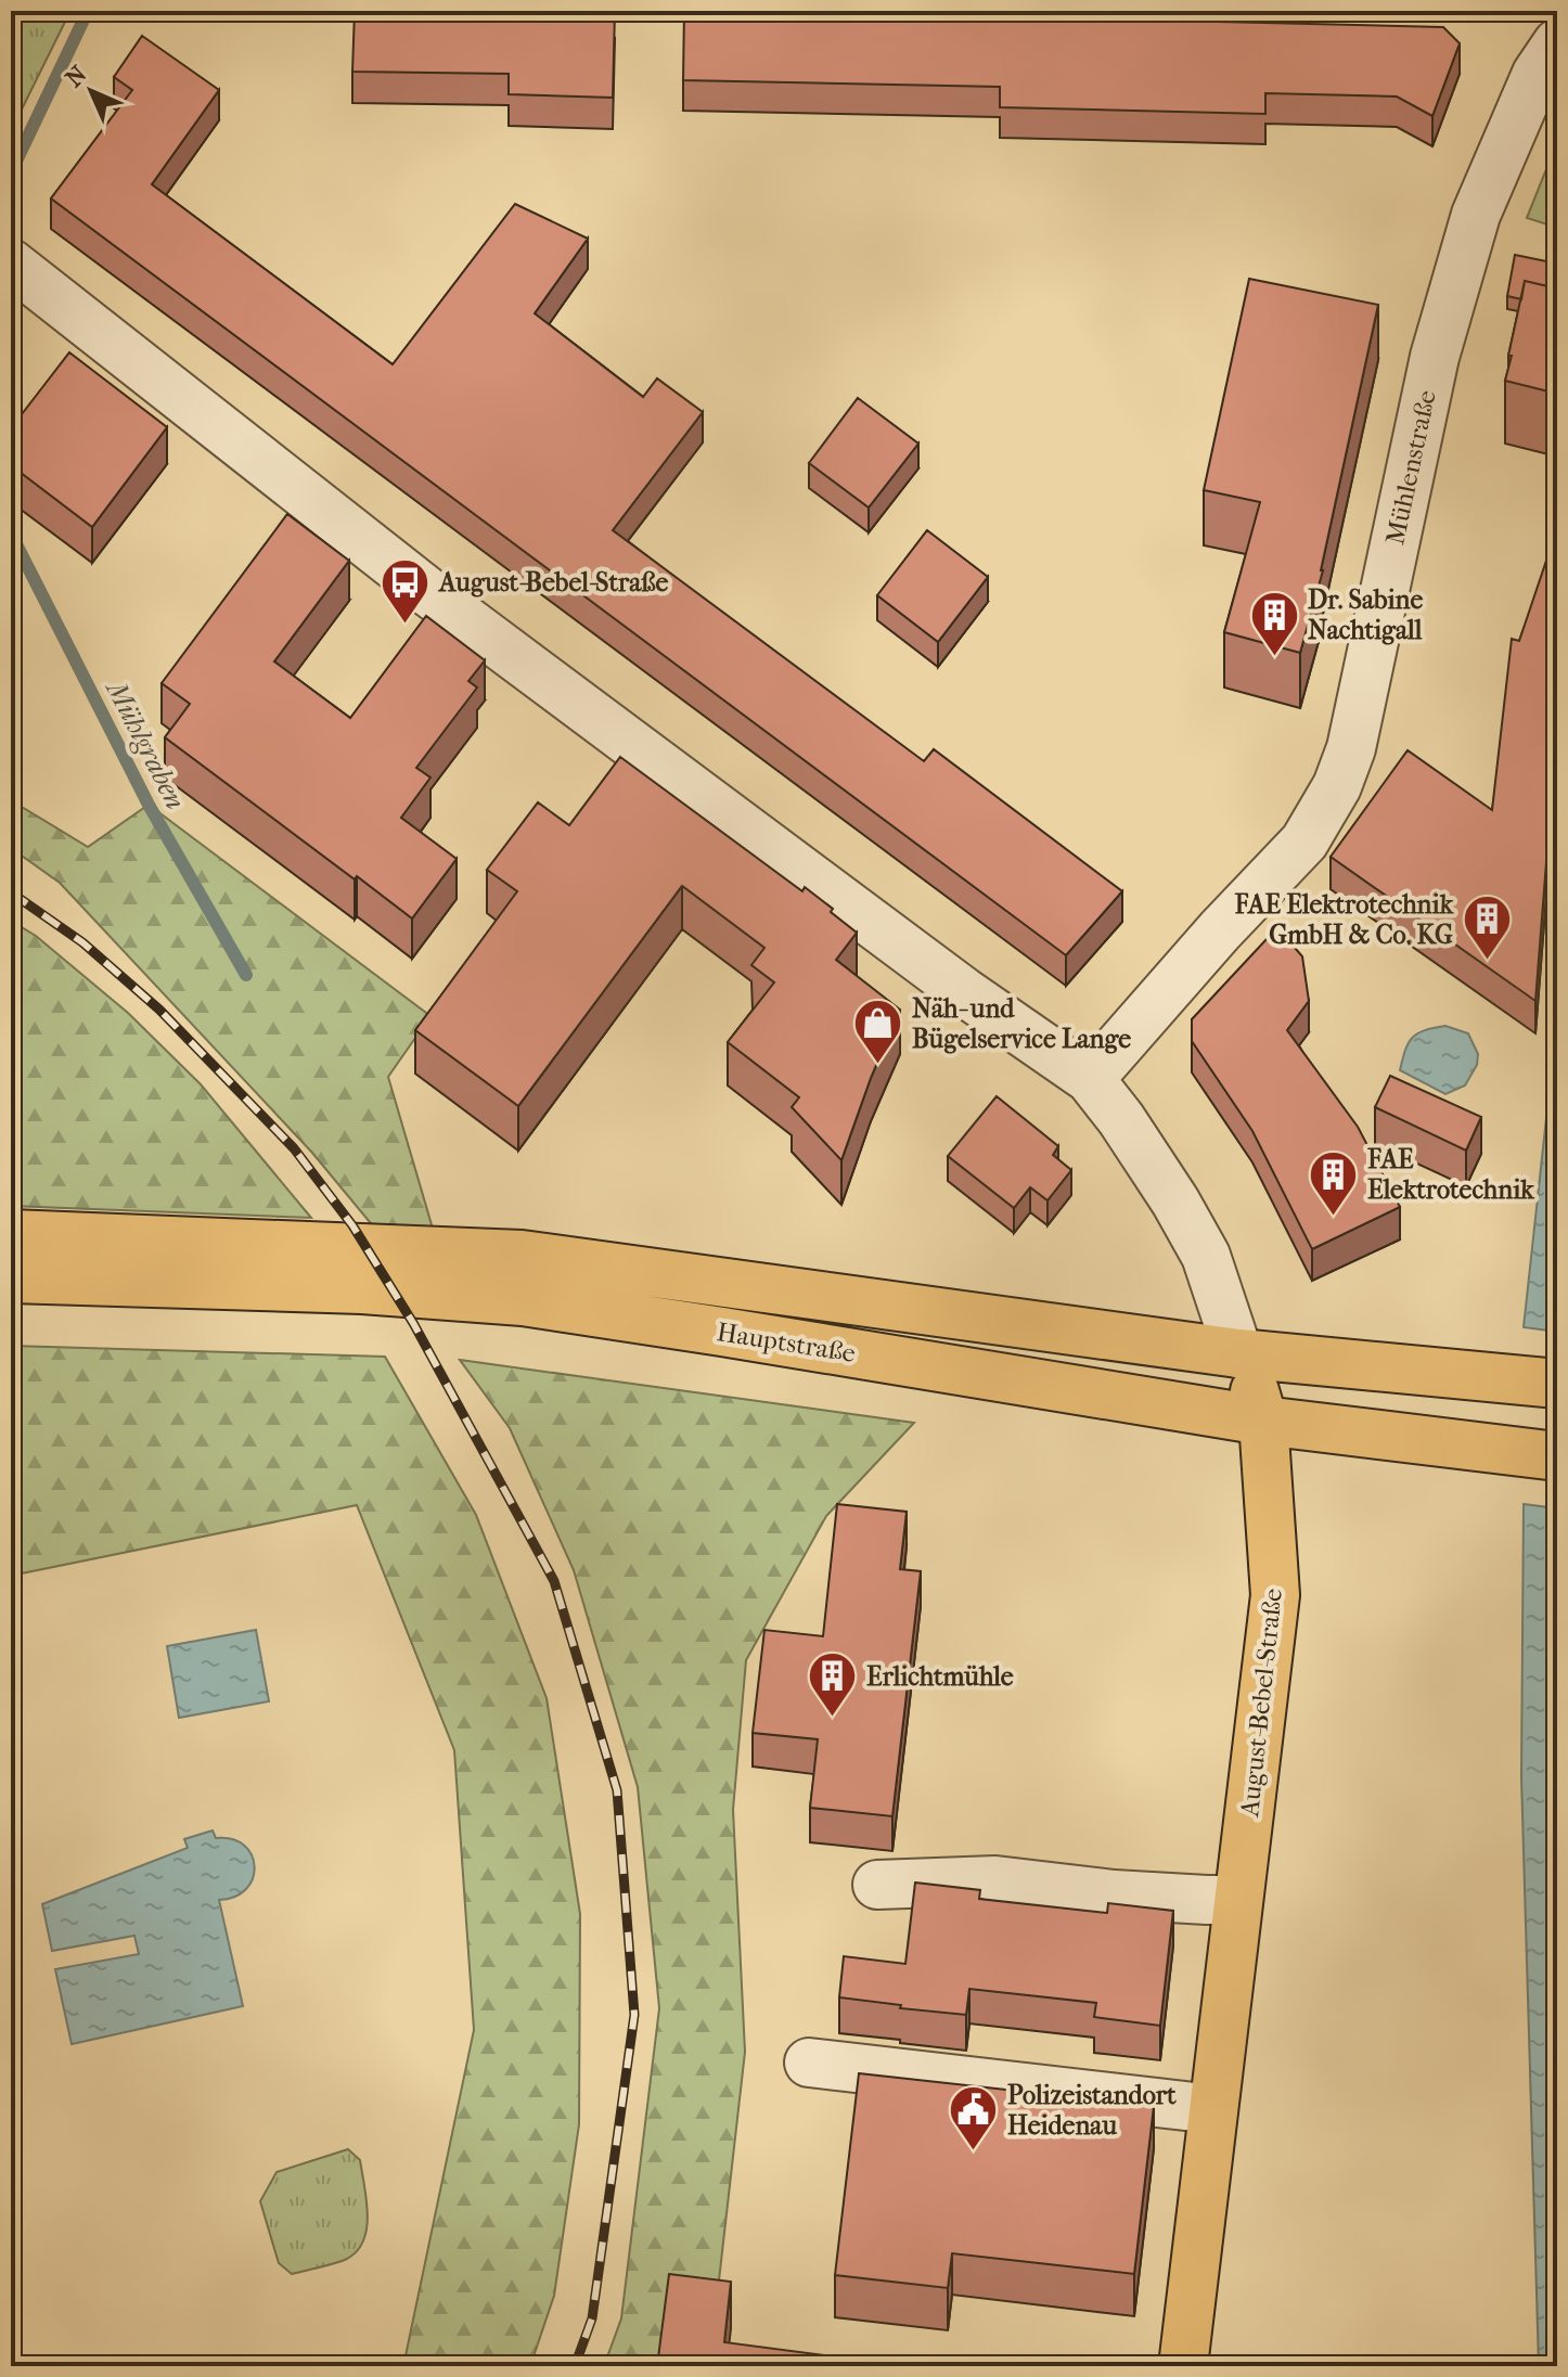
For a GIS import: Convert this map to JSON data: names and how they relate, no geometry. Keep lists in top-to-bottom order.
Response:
{
  "streets": {
    "main road": ["Hauptstraße", "August-Bebel-Straße"],
    "street": ["Mühlenstraße"]
  },
  "crossings": [
    ["Mühlenstraße", "August-Bebel-Straße"],
    ["Hauptstraße", "August-Bebel-Straße"]
  ],
  "water": ["Mühlgraben"],
  "places": {
    "bus stop": ["August-Bebel-Straße"],
    "building": [
      "Dr. Sabine Nachtigall",
      "FAE Elektrotechnik GmbH & Co. KG",
      "FAE Elektrotechnik",
      "Erlichtmühle"
    ],
    "shop": ["Näh- und Bügelservice Lange"],
    "public building": ["Polizeistandort Heidenau"]
  },
  "north": "top left"
}
